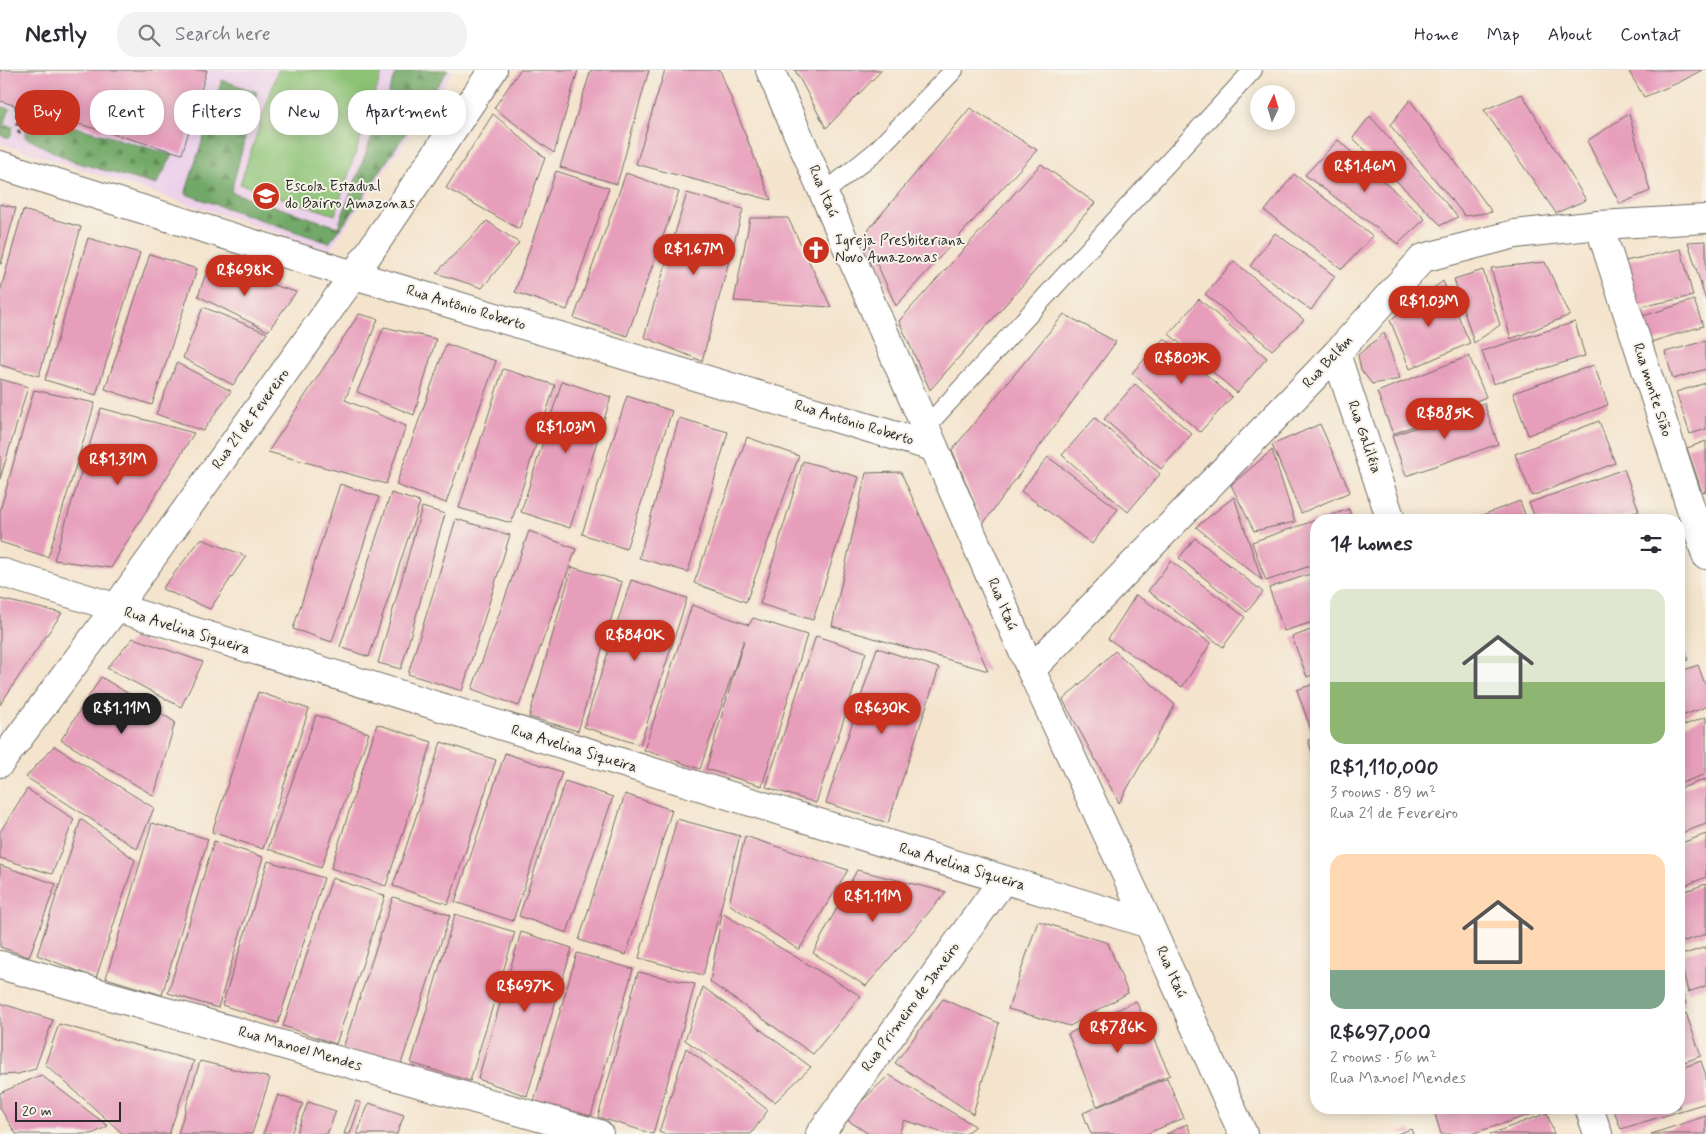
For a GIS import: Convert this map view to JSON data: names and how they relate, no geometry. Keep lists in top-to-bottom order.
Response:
{
  "streets": {
    "street": [
      "Rua Itaú",
      "Rua Antônio Roberto",
      "Rua Belém",
      "Rua monte Sião",
      "Rua 21 de Fevereiro",
      "Rua Galiléia",
      "Rua Avelina Siqueira",
      "Rua Primeiro de Janeiro",
      "Rua Manoel Mendes"
    ]
  },
  "crossings": [
    ["Rua Itaú", "Rua Antônio Roberto"],
    ["Rua Itaú", "Rua Belém"],
    ["Rua Itaú", "Rua Avelina Siqueira"],
    ["Rua Antônio Roberto", "Rua 21 de Fevereiro"],
    ["Rua Belém", "Rua monte Sião"],
    ["Rua Belém", "Rua Galiléia"],
    ["Rua 21 de Fevereiro", "Rua Avelina Siqueira"],
    ["Rua Avelina Siqueira", "Rua Primeiro de Janeiro"]
  ],
  "places": {
    "school or university": ["Escola Estadual do Bairro Amazonas"],
    "church": ["Igreja Presbiteriana Novo Amazonas"]
  },
  "scale_bar": "20 m",
  "north": "top",
  "page": {
    "header": "Nestly",
    "search": "Search here",
    "nav": [
      "Home",
      "Map",
      "About",
      "Contact"
    ],
    "chip": [
      "Buy",
      "Rent",
      "Filters",
      "New",
      "Apartment"
    ],
    "price": [
      "R$1.46M",
      "R$1.67M",
      "R$698K",
      "R$1.03M",
      "R$803K",
      "R$885K",
      "R$1.03M",
      "R$1.31M",
      "R$840K",
      "R$1.11M",
      "R$630K",
      "R$1.11M",
      "R$697K",
      "R$786K"
    ],
    "heading": "14 homes",
    "list": [
      {
        "name": "R$1,110,000",
        "note": "3 rooms · 89 m² · Rua 21 de Fevereiro"
      },
      {
        "name": "R$697,000",
        "note": "2 rooms · 56 m² · Rua Manoel Mendes"
      }
    ],
    "scale": "20 m"
  }
}
